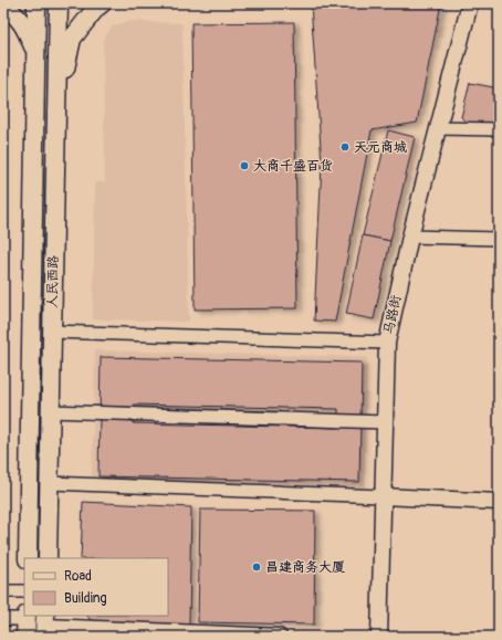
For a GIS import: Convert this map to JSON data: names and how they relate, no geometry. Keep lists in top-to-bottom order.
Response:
{
  "streets": {
    "main road": ["人民西路"],
    "street": ["马路街"]
  },
  "places": ["天元商城", "大商千盛百货", "昌建商务大厦"],
  "legend": ["Road", "Building"]
}
